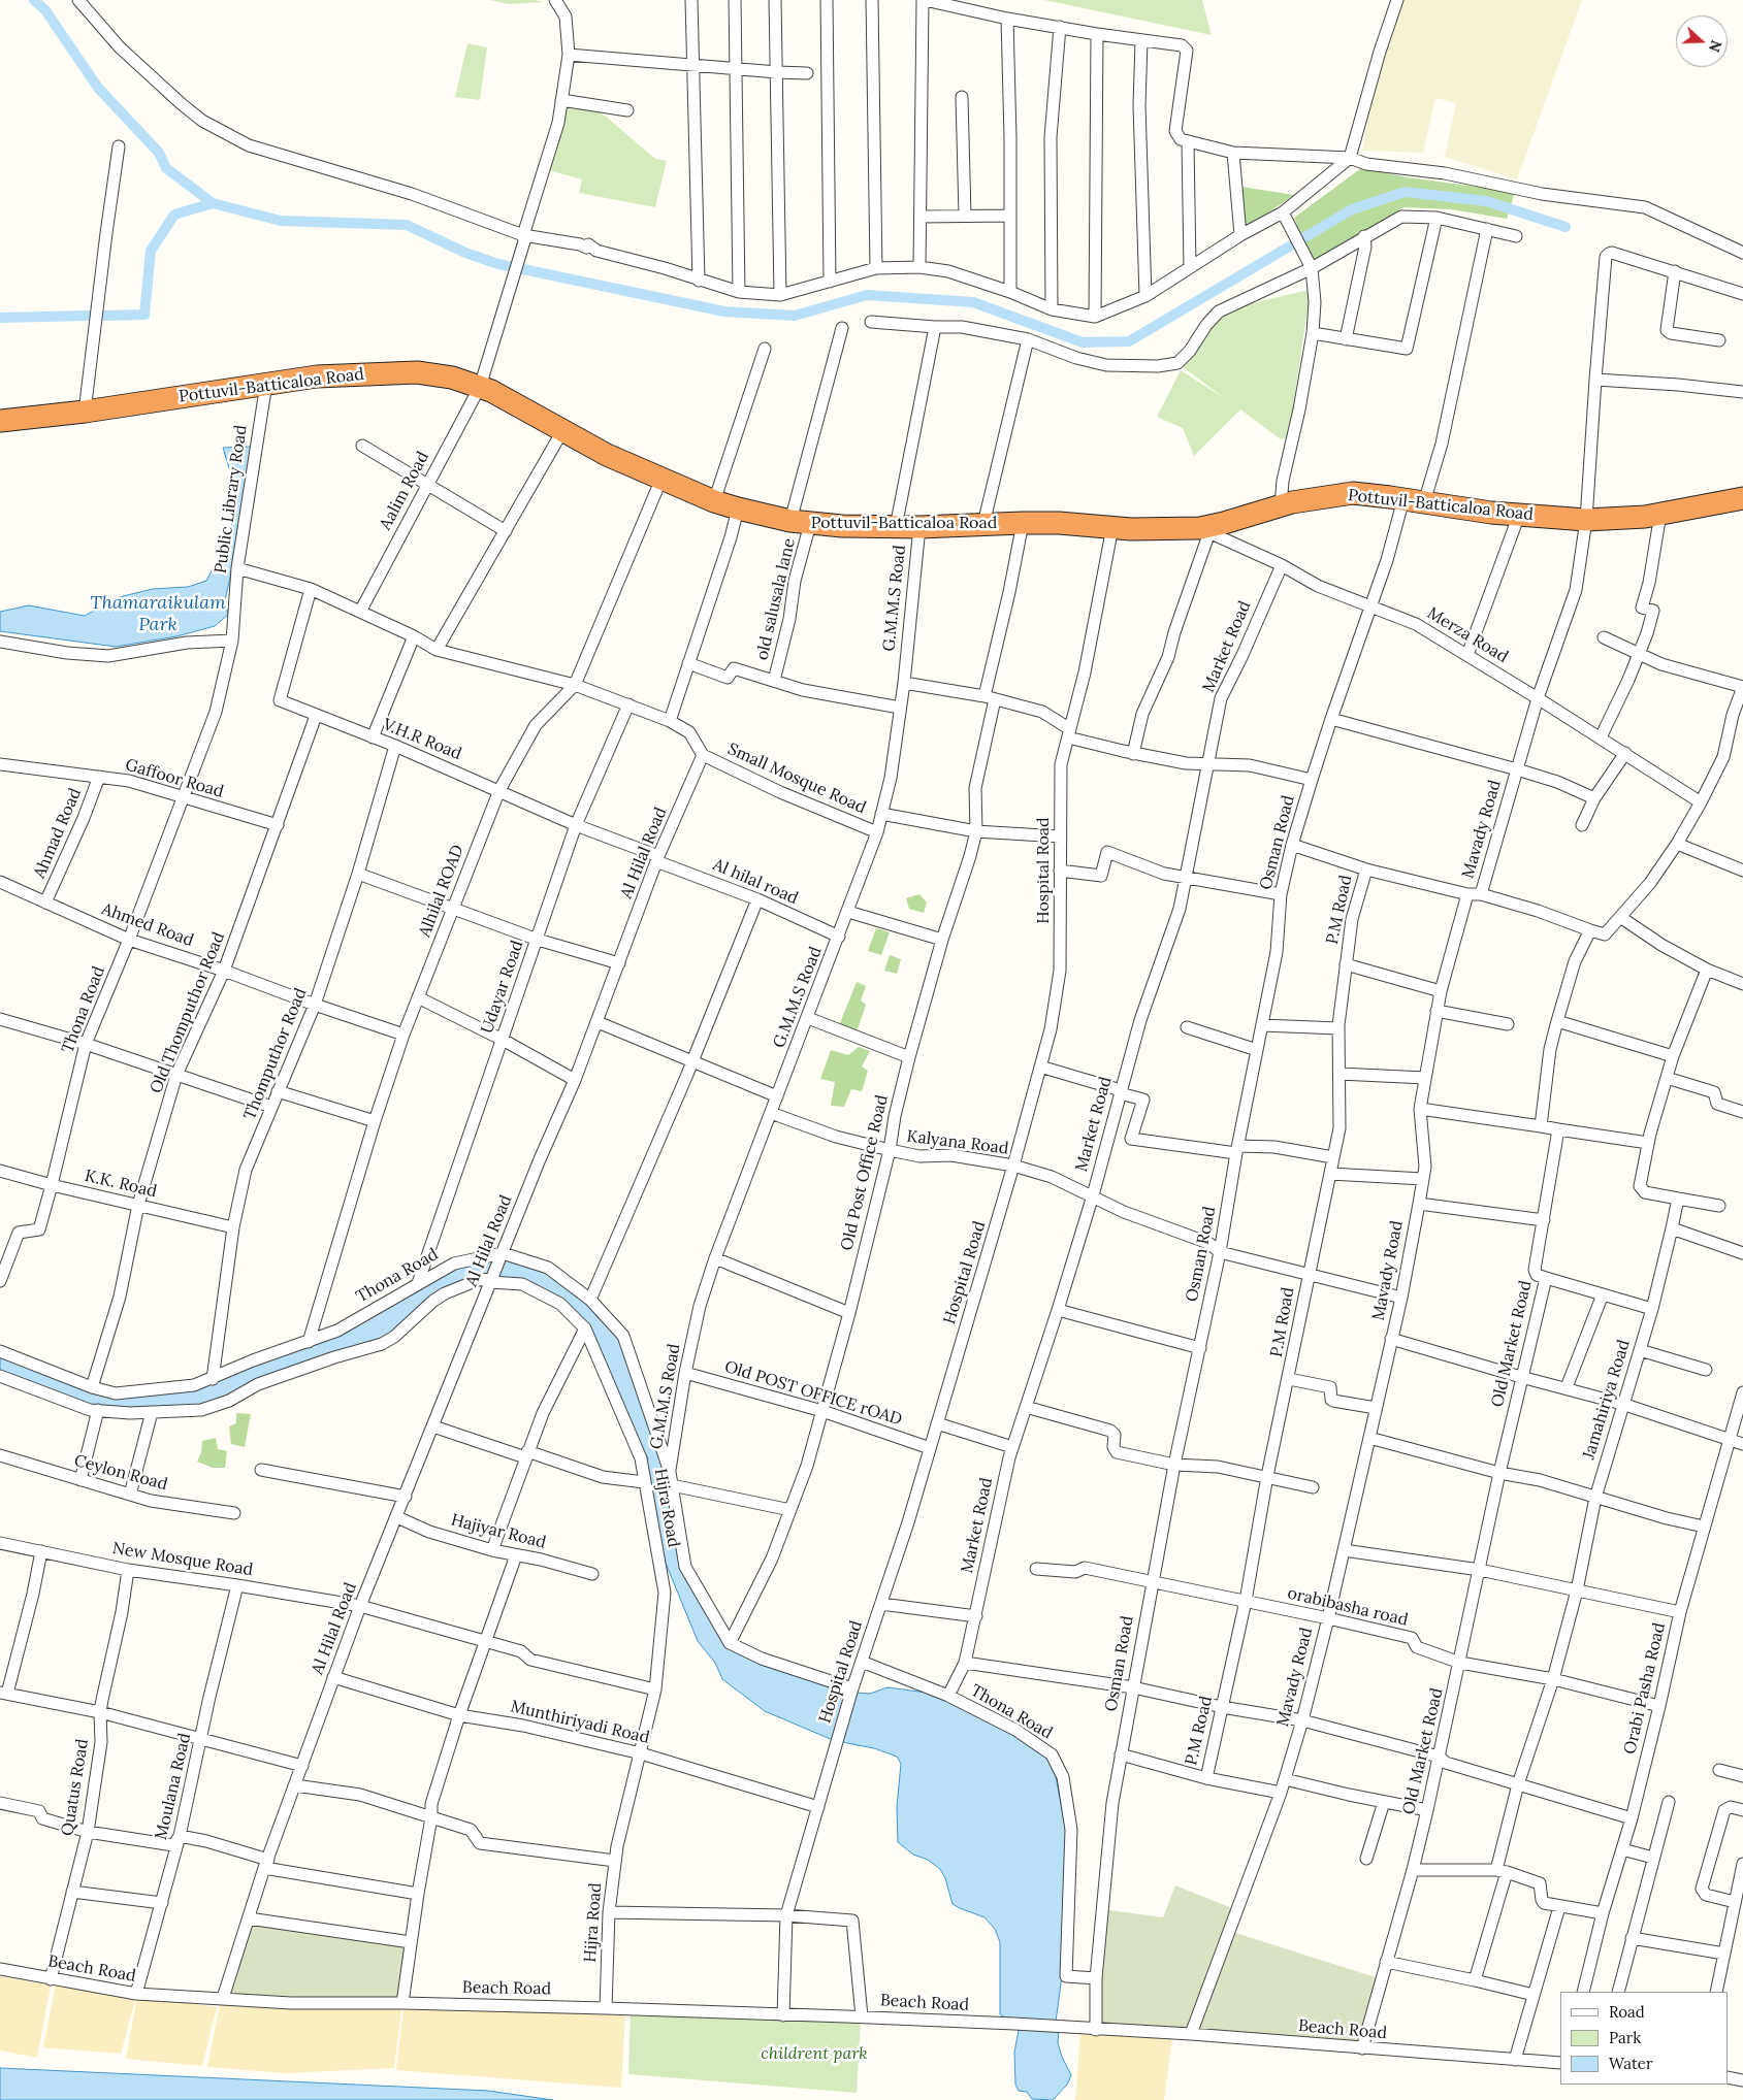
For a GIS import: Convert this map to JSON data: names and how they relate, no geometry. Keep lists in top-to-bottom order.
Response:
{
  "streets": {
    "highway": ["Pottuvil-Batticaloa Road"],
    "street": [
      "Aalim Road",
      "Public Library Road",
      "G.M.M.S Road",
      "old salusala lane",
      "Merza Road",
      "Market Road",
      "V.H.R Road",
      "Gaffoor Road",
      "Small Mosque Road",
      "Mavady Road",
      "Ahmad Road",
      "Osman Road",
      "Al Hilal Road",
      "Hospital Road",
      "Al hilal road",
      "Alhilal ROAD",
      "P.M Road",
      "Ahmed Road",
      "Udayar Road",
      "Thona Road",
      "Old Thomputhor Road",
      "Thomputhor Road",
      "Kalyana Road",
      "Old Post Office Road",
      "K.K. Road",
      "Old Market Road",
      "Old POST OFFICE rOAD",
      "Jamahiriya Road",
      "Ceylon Road",
      "Hijra Road",
      "Hajiyar Road",
      "New Mosque Road",
      "orabibasha road",
      "Orabi Pasha Road",
      "Munthiriyadi Road",
      "Moulana Road",
      "Quatus Road",
      "Beach Road"
    ]
  },
  "crossings": [
    ["Pottuvil-Batticaloa Road", "Aalim Road"],
    ["Pottuvil-Batticaloa Road", "Public Library Road"],
    ["Pottuvil-Batticaloa Road", "G.M.M.S Road"],
    ["Pottuvil-Batticaloa Road", "old salusala lane"],
    ["Pottuvil-Batticaloa Road", "Merza Road"],
    ["Pottuvil-Batticaloa Road", "Mavady Road"],
    ["Pottuvil-Batticaloa Road", "Osman Road"],
    ["Pottuvil-Batticaloa Road", "Hospital Road"],
    ["Pottuvil-Batticaloa Road", "Alhilal ROAD"],
    ["Pottuvil-Batticaloa Road", "Old Post Office Road"],
    ["Public Library Road", "Gaffoor Road"],
    ["Public Library Road", "Thona Road"],
    ["G.M.M.S Road", "Small Mosque Road"],
    ["G.M.M.S Road", "Al hilal road"],
    ["G.M.M.S Road", "Thona Road"],
    ["G.M.M.S Road", "Kalyana Road"],
    ["G.M.M.S Road", "Old POST OFFICE rOAD"],
    ["Merza Road", "Market Road"],
    ["Merza Road", "Mavady Road"],
    ["Merza Road", "Osman Road"],
    ["Market Road", "Thona Road"],
    ["Market Road", "Kalyana Road"],
    ["V.H.R Road", "Al Hilal Road"],
    ["V.H.R Road", "Al hilal road"],
    ["V.H.R Road", "Alhilal ROAD"],
    ["V.H.R Road", "Udayar Road"],
    ["V.H.R Road", "Old Thomputhor Road"],
    ["V.H.R Road", "Thomputhor Road"],
    ["Gaffoor Road", "Ahmad Road"],
    ["Gaffoor Road", "Thona Road"],
    ["Gaffoor Road", "Old Thomputhor Road"],
    ["Small Mosque Road", "Al Hilal Road"],
    ["Mavady Road", "Kalyana Road"],
    ["Mavady Road", "orabibasha road"],
    ["Mavady Road", "Beach Road"],
    ["Ahmad Road", "Ahmed Road"],
    ["Osman Road", "Thona Road"],
    ["Osman Road", "Kalyana Road"],
    ["Osman Road", "orabibasha road"],
    ["Osman Road", "Beach Road"],
    ["Al Hilal Road", "Al hilal road"],
    ["Al Hilal Road", "Thona Road"],
    ["Al Hilal Road", "Hijra Road"],
    ["Al Hilal Road", "Hajiyar Road"],
    ["Al Hilal Road", "New Mosque Road"],
    ["Al Hilal Road", "Munthiriyadi Road"],
    ["Al Hilal Road", "Beach Road"],
    ["Hospital Road", "Thona Road"],
    ["Hospital Road", "Kalyana Road"],
    ["Hospital Road", "Old POST OFFICE rOAD"],
    ["Hospital Road", "Munthiriyadi Road"],
    ["Hospital Road", "Beach Road"],
    ["Alhilal ROAD", "Ahmed Road"],
    ["Alhilal ROAD", "Thona Road"],
    ["P.M Road", "Kalyana Road"],
    ["P.M Road", "orabibasha road"],
    ["Ahmed Road", "Thona Road"],
    ["Ahmed Road", "Old Thomputhor Road"],
    ["Ahmed Road", "Thomputhor Road"],
    ["Udayar Road", "Thona Road"],
    ["Thona Road", "Old Thomputhor Road"],
    ["Thona Road", "Thomputhor Road"],
    ["Thona Road", "Old Post Office Road"],
    ["Thona Road", "K.K. Road"],
    ["Old Thomputhor Road", "K.K. Road"],
    ["Thomputhor Road", "K.K. Road"],
    ["Kalyana Road", "Old Post Office Road"],
    ["Old Post Office Road", "Old POST OFFICE rOAD"],
    ["Old Market Road", "orabibasha road"],
    ["Old Market Road", "Beach Road"],
    ["Jamahiriya Road", "orabibasha road"],
    ["Hijra Road", "Munthiriyadi Road"],
    ["Hijra Road", "Beach Road"],
    ["New Mosque Road", "Moulana Road"],
    ["New Mosque Road", "Quatus Road"],
    ["orabibasha road", "Orabi Pasha Road"],
    ["Moulana Road", "Beach Road"],
    ["Quatus Road", "Beach Road"]
  ],
  "water": ["Thamaraikulam Park"],
  "parks": ["childrent park"],
  "legend": ["Road", "Park", "Water"],
  "north": "right"
}
